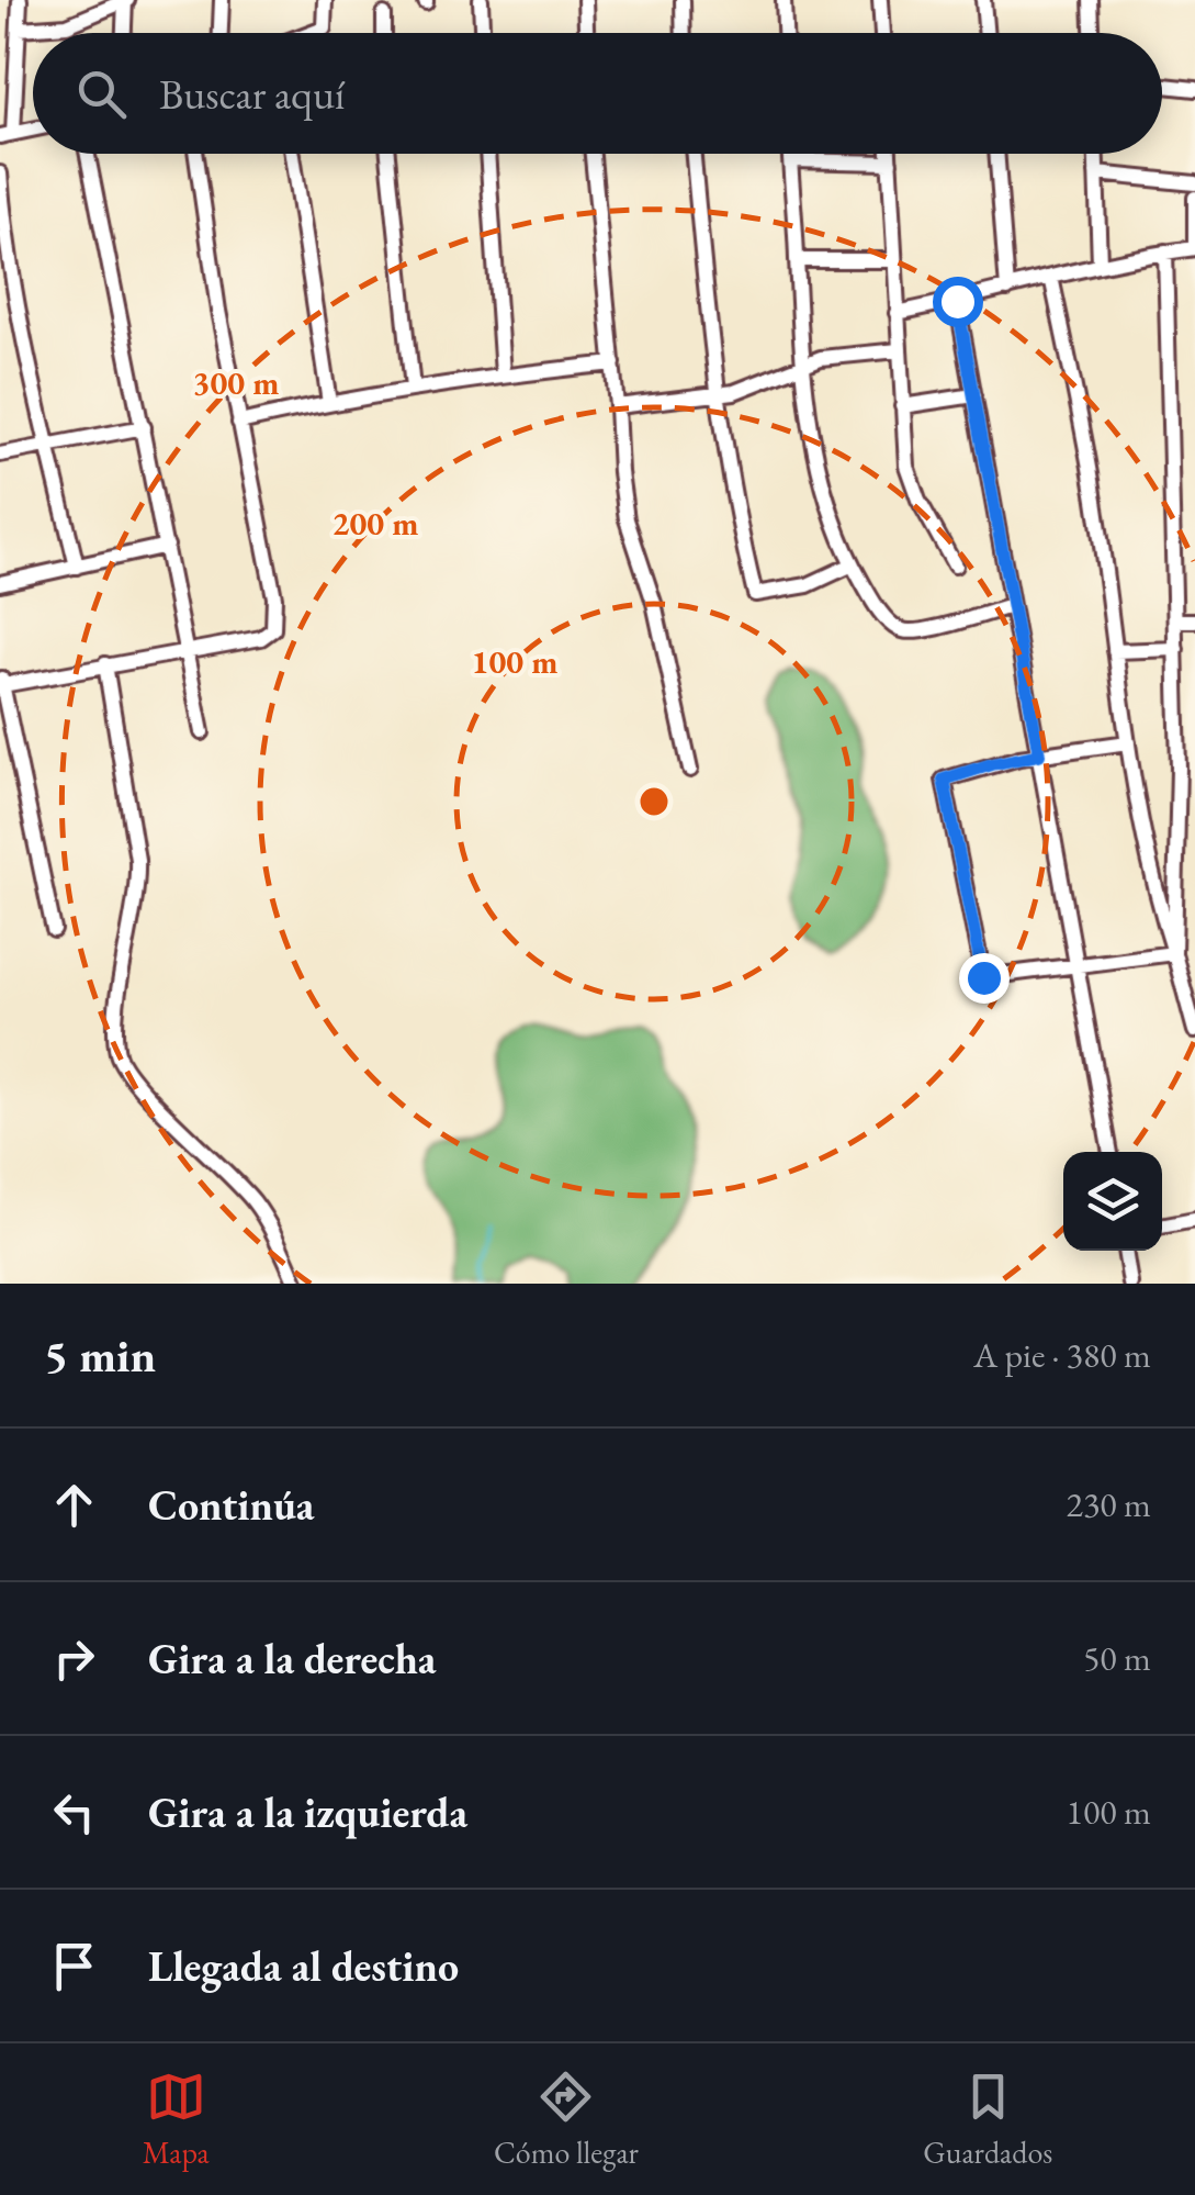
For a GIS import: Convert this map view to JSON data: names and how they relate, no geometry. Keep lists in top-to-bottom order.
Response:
{
  "page": {
    "search": "Buscar aquí",
    "heading": ["5 min", "A pie · 380 m"],
    "list": [
      ["Continúa", "230 m"],
      ["Gira a la derecha", "50 m"],
      ["Gira a la izquierda", "100 m"],
      "Llegada al destino"
    ],
    "nav": ["Mapa", "Cómo llegar", "Guardados"]
  },
  "rings": ["300 m", "200 m", "100 m"]
}
